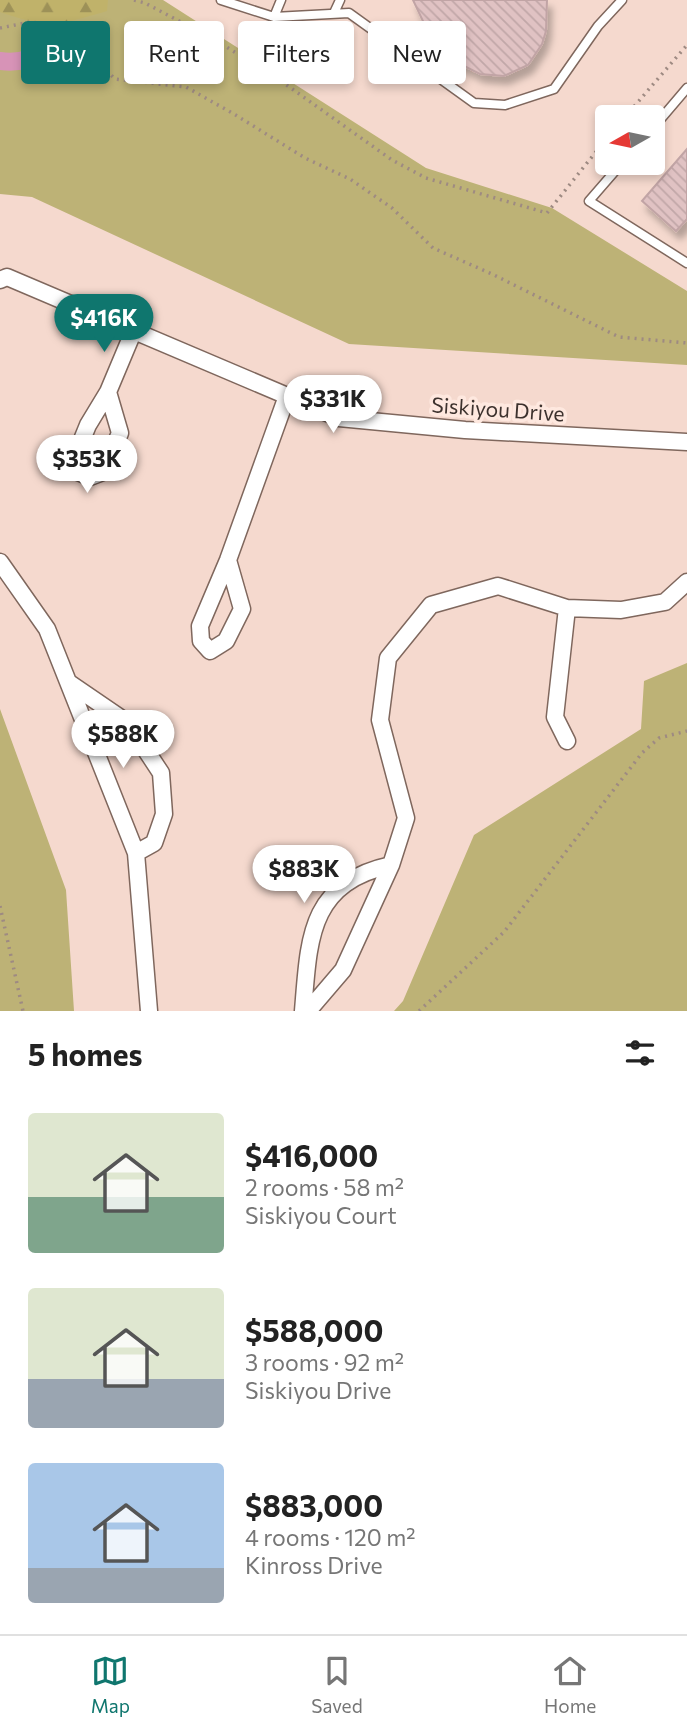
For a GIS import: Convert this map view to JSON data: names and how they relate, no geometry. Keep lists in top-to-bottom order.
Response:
{
  "streets": {
    "street": ["Siskiyou Drive"]
  },
  "north": "left",
  "page": {
    "chip": [
      "Buy",
      "Rent",
      "Filters",
      "New"
    ],
    "price": [
      "$416K",
      "$331K",
      "$353K",
      "$588K",
      "$883K"
    ],
    "heading": "5 homes",
    "list": [
      {
        "name": "$416,000",
        "note": "2 rooms · 58 m² · Siskiyou Court"
      },
      {
        "name": "$588,000",
        "note": "3 rooms · 92 m² · Siskiyou Drive"
      },
      {
        "name": "$883,000",
        "note": "4 rooms · 120 m² · Kinross Drive"
      }
    ],
    "tabs": ["Map", "Saved", "Home"]
  }
}
